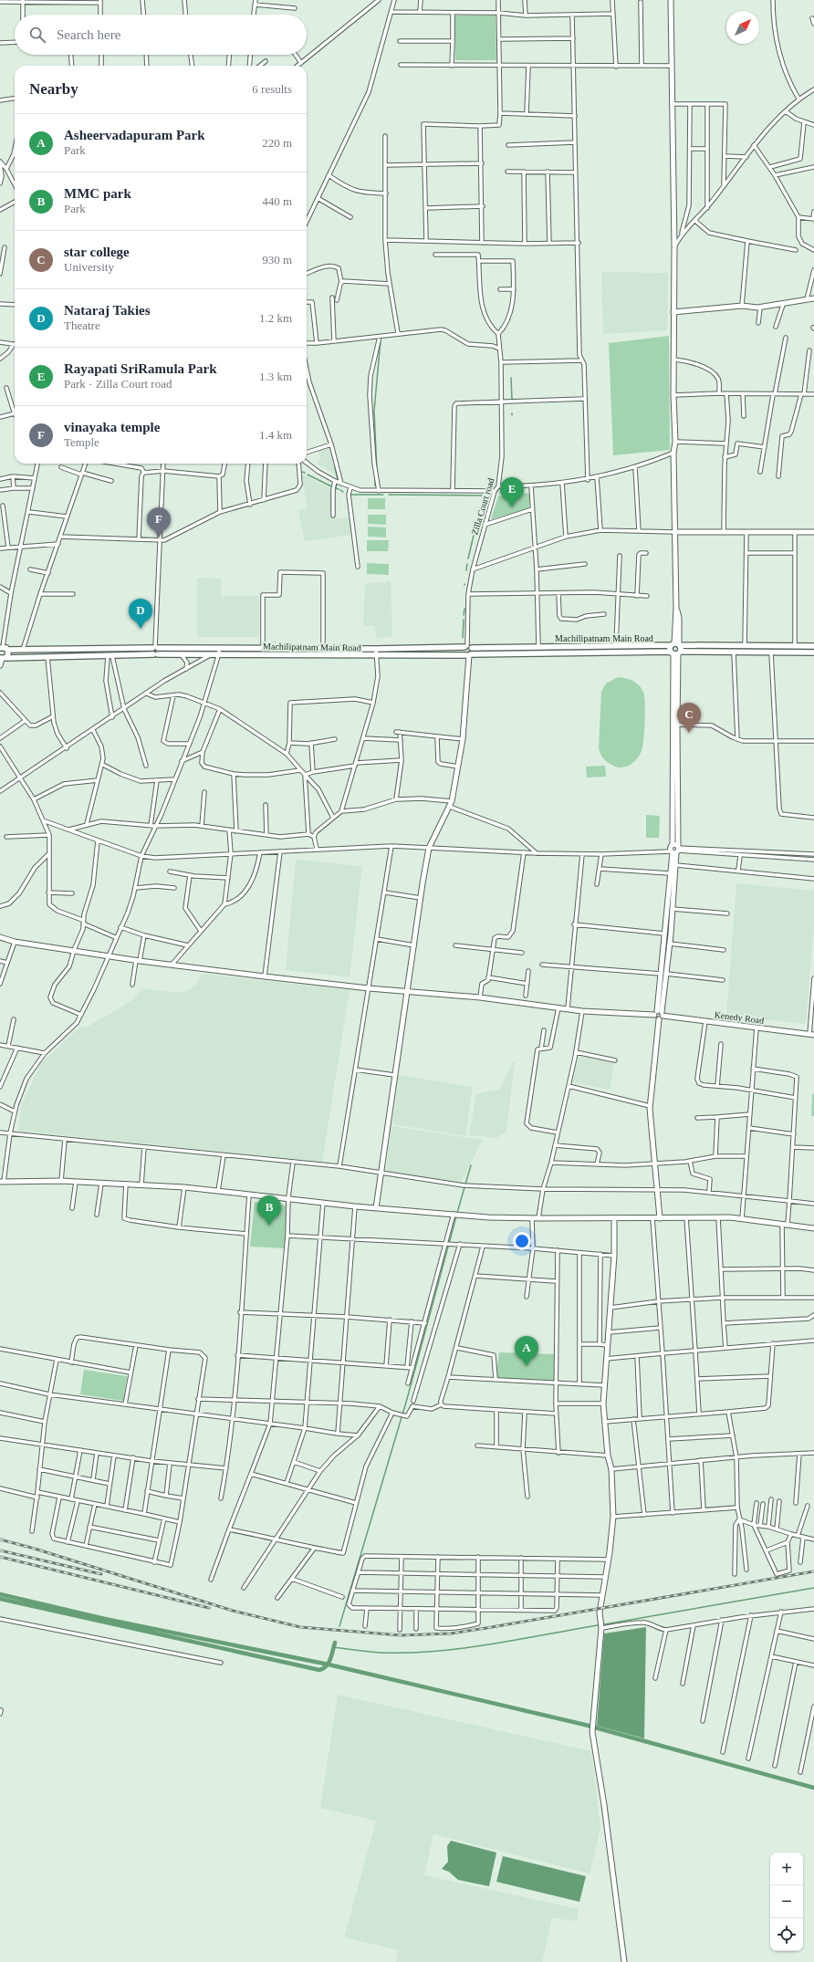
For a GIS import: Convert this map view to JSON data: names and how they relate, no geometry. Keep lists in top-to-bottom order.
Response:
{
  "streets": {
    "main road": ["Machilipatnam Main Road", "Kenedy Road"],
    "street": ["Zilla Court road"]
  },
  "crossings": [
    ["Zilla Court road", "Machilipatnam Main Road"]
  ],
  "north": "top right",
  "page": {
    "search": "Search here",
    "heading": ["Nearby", "6 results"],
    "list": [
      {
        "mark": "A",
        "name": "Asheervadapuram Park",
        "note": "Park",
        "value": "220 m"
      },
      {
        "mark": "B",
        "name": "MMC park",
        "note": "Park",
        "value": "440 m"
      },
      {
        "mark": "C",
        "name": "star college",
        "note": "University",
        "value": "930 m"
      },
      {
        "mark": "D",
        "name": "Nataraj Takies",
        "note": "Theatre",
        "value": "1.2 km"
      },
      {
        "mark": "E",
        "name": "Rayapati SriRamula Park",
        "note": "Park · Zilla Court road",
        "value": "1.3 km"
      },
      {
        "mark": "F",
        "name": "vinayaka temple",
        "note": "Temple",
        "value": "1.4 km"
      }
    ],
    "pins": [
      "E",
      "F",
      "D",
      "C",
      "B",
      "A"
    ],
    "map_buttons": ["+", "−"]
  }
}
